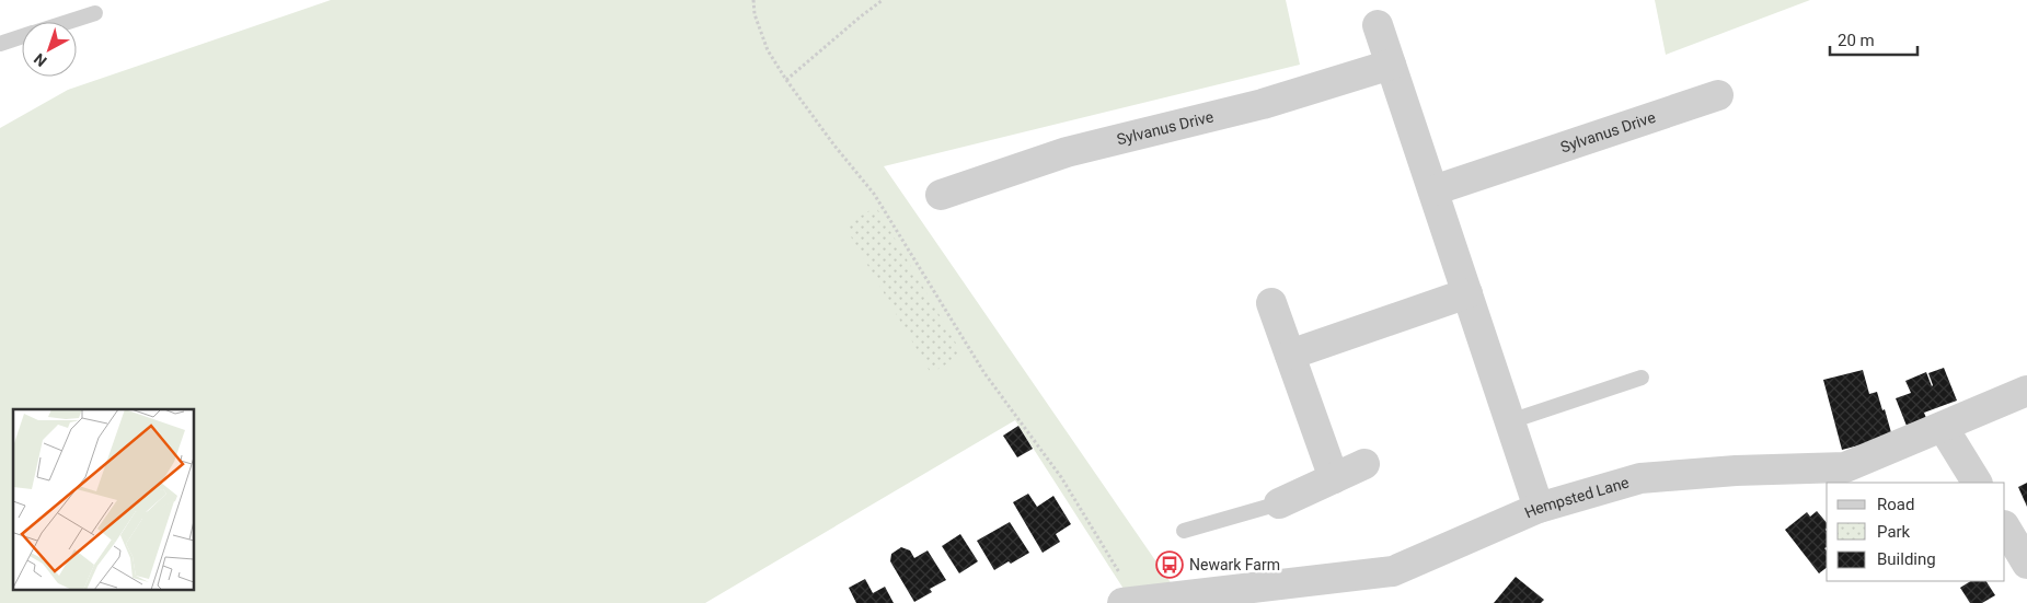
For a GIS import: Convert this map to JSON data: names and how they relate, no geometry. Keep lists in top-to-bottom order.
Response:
{
  "streets": {
    "street": ["Sylvanus Drive", "Hempsted Lane"]
  },
  "places": {
    "bus stop": ["Newark Farm"]
  },
  "legend": ["Road", "Park", "Building"],
  "scale_bar": "20 m",
  "north": "bottom left"
}
